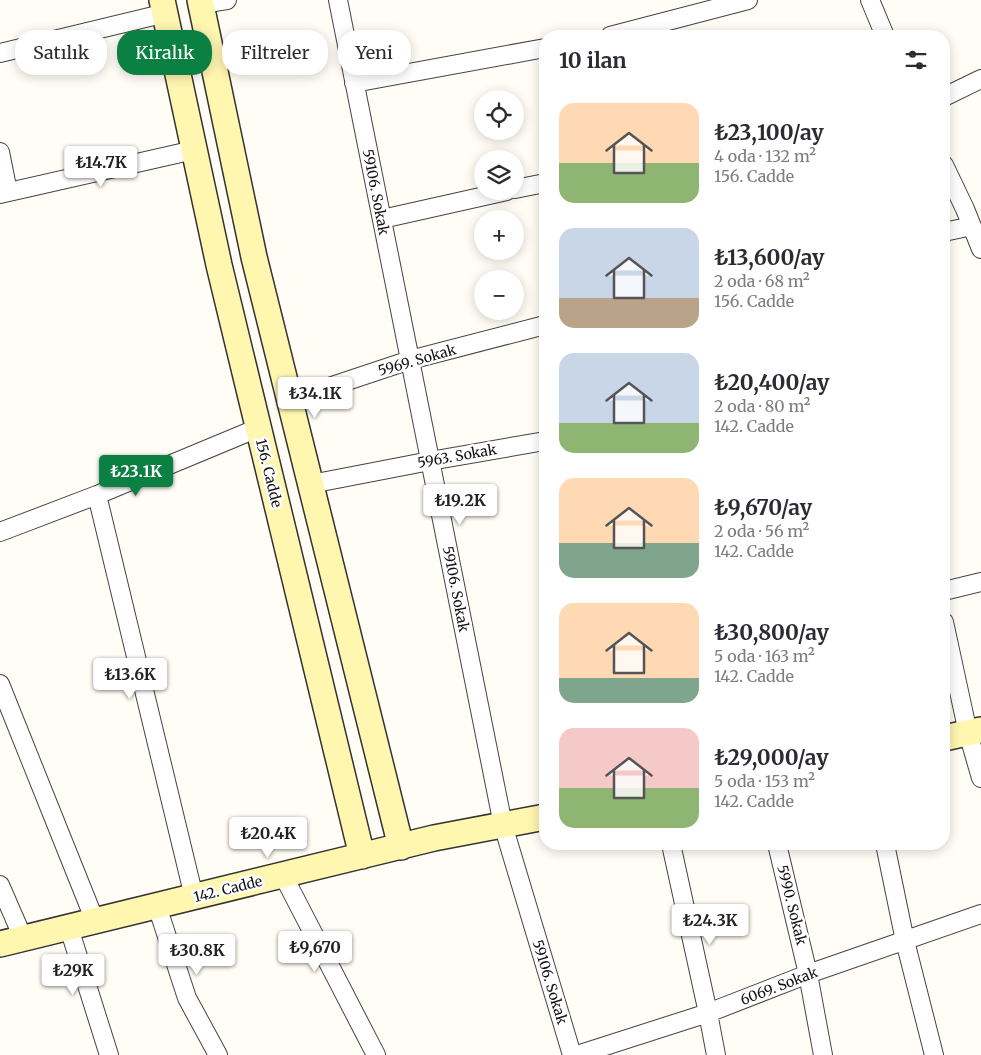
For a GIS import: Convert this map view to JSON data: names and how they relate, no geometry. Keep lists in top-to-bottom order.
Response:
{
  "streets": {
    "street": [
      "59106. Sokak",
      "5969. Sokak",
      "5963. Sokak",
      "156. Cadde",
      "142. Cadde",
      "5990. Sokak",
      "6069. Sokak"
    ]
  },
  "crossings": [
    ["59106. Sokak", "5969. Sokak"],
    ["59106. Sokak", "5963. Sokak"],
    ["59106. Sokak", "142. Cadde"],
    ["156. Cadde", "142. Cadde"],
    ["5990. Sokak", "6069. Sokak"]
  ],
  "page": {
    "chip": [
      "Satılık",
      "Kiralık",
      "Filtreler",
      "Yeni"
    ],
    "heading": "10 ilan",
    "map_buttons": ["+", "−"],
    "list": [
      {
        "name": "₺23,100/ay",
        "note": "4 oda · 132 m² · 156. Cadde"
      },
      {
        "name": "₺13,600/ay",
        "note": "2 oda · 68 m² · 156. Cadde"
      },
      {
        "name": "₺20,400/ay",
        "note": "2 oda · 80 m² · 142. Cadde"
      },
      {
        "name": "₺9,670/ay",
        "note": "2 oda · 56 m² · 142. Cadde"
      },
      {
        "name": "₺30,800/ay",
        "note": "5 oda · 163 m² · 142. Cadde"
      },
      {
        "name": "₺29,000/ay",
        "note": "5 oda · 153 m² · 142. Cadde"
      }
    ],
    "price": [
      "₺14.7K",
      "₺34.1K",
      "₺23.1K",
      "₺19.2K",
      "₺13.6K",
      "₺20.4K",
      "₺24.3K",
      "₺9,670",
      "₺30.8K",
      "₺29K"
    ]
  }
}
